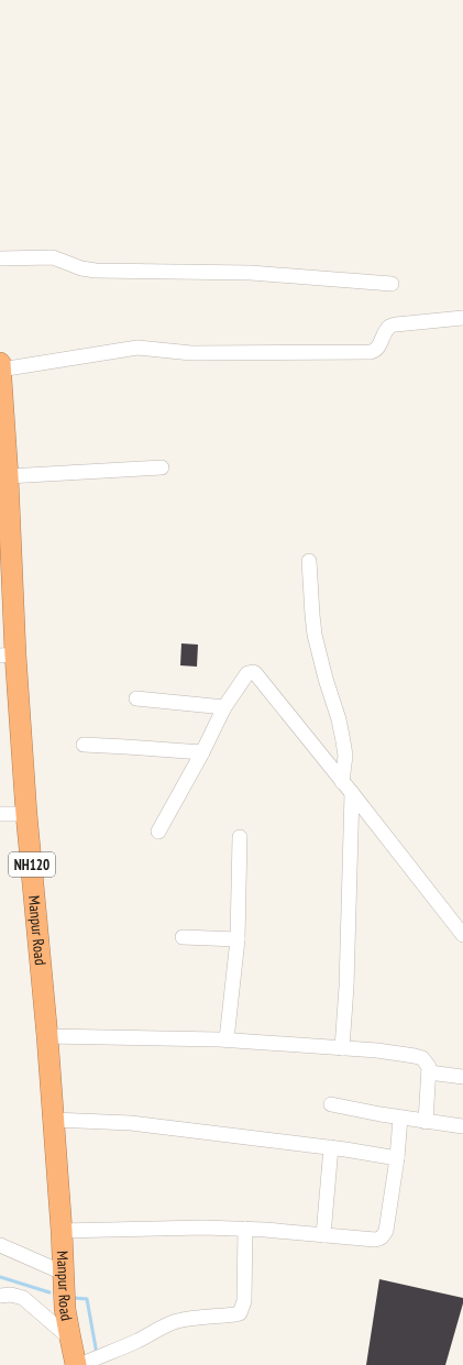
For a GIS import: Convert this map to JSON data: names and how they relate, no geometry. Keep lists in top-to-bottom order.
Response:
{
  "streets": {
    "highway": ["NH120", "Manpur Road"]
  }
}
